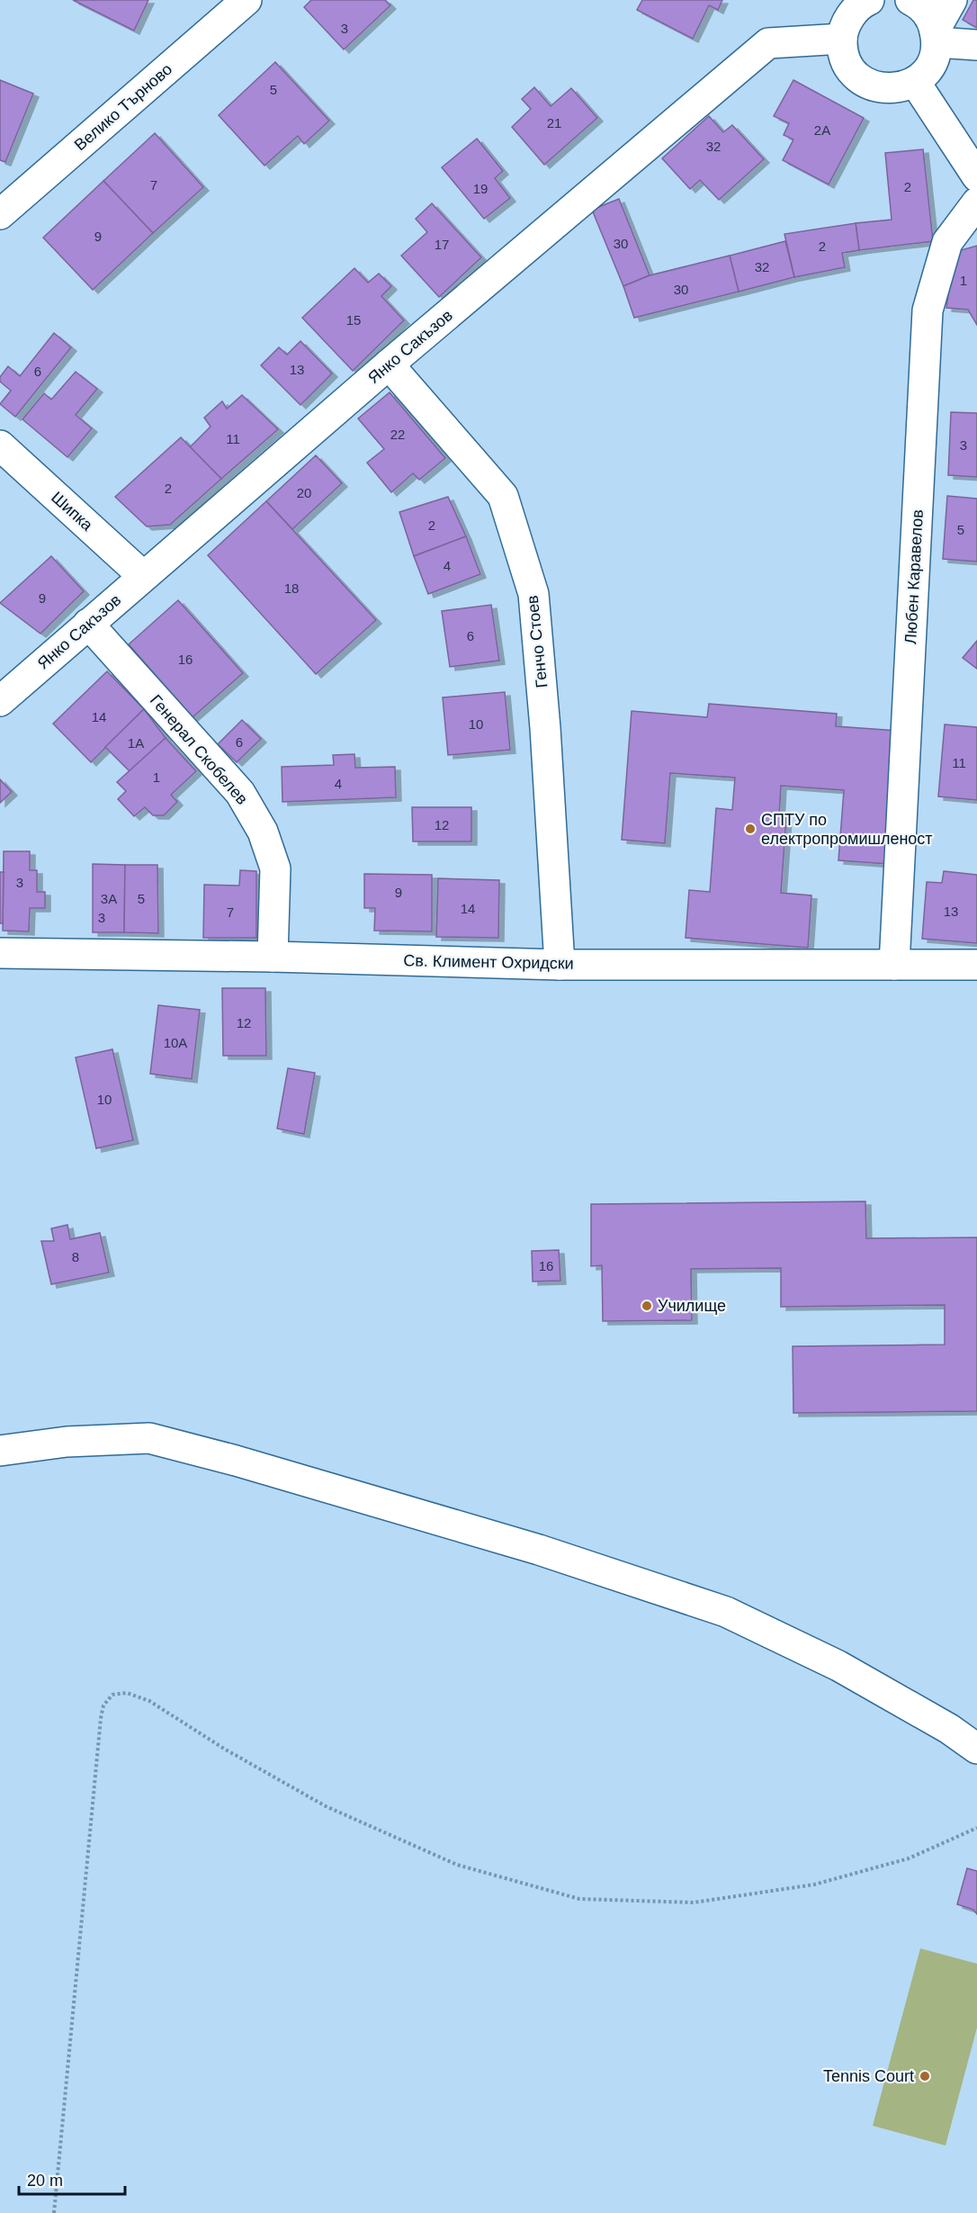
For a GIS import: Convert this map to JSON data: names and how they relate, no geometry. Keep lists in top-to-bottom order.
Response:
{
  "streets": {
    "street": [
      "Велико Търново",
      "Янко Сакъзов",
      "Шипка",
      "Любен Каравелов",
      "Генчо Стоев",
      "Генерал Скобелев",
      "Св. Климент Охридски"
    ]
  },
  "crossings": [
    ["Янко Сакъзов", "Шипка"],
    ["Янко Сакъзов", "Генчо Стоев"],
    ["Янко Сакъзов", "Генерал Скобелев"],
    ["Любен Каравелов", "Св. Климент Охридски"],
    ["Генчо Стоев", "Св. Климент Охридски"],
    ["Генерал Скобелев", "Св. Климент Охридски"]
  ],
  "places": ["СПТУ по електропромишленост", "Училище", "Tennis Court"],
  "house_numbers": [
    "3",
    "5",
    "21",
    "2А",
    "32",
    "7",
    "2",
    "19",
    "9",
    "30",
    "17",
    "2",
    "32",
    "1",
    "30",
    "15",
    "13",
    "6",
    "22",
    "11",
    "3",
    "2",
    "20",
    "2",
    "5",
    "4",
    "18",
    "9",
    "6",
    "16",
    "14",
    "10",
    "6",
    "1А",
    "11",
    "1",
    "4",
    "12",
    "3",
    "9",
    "3А",
    "5",
    "14",
    "13",
    "7",
    "3",
    "12",
    "10А",
    "10",
    "8",
    "16"
  ],
  "scale_bar": "20 m"
}
